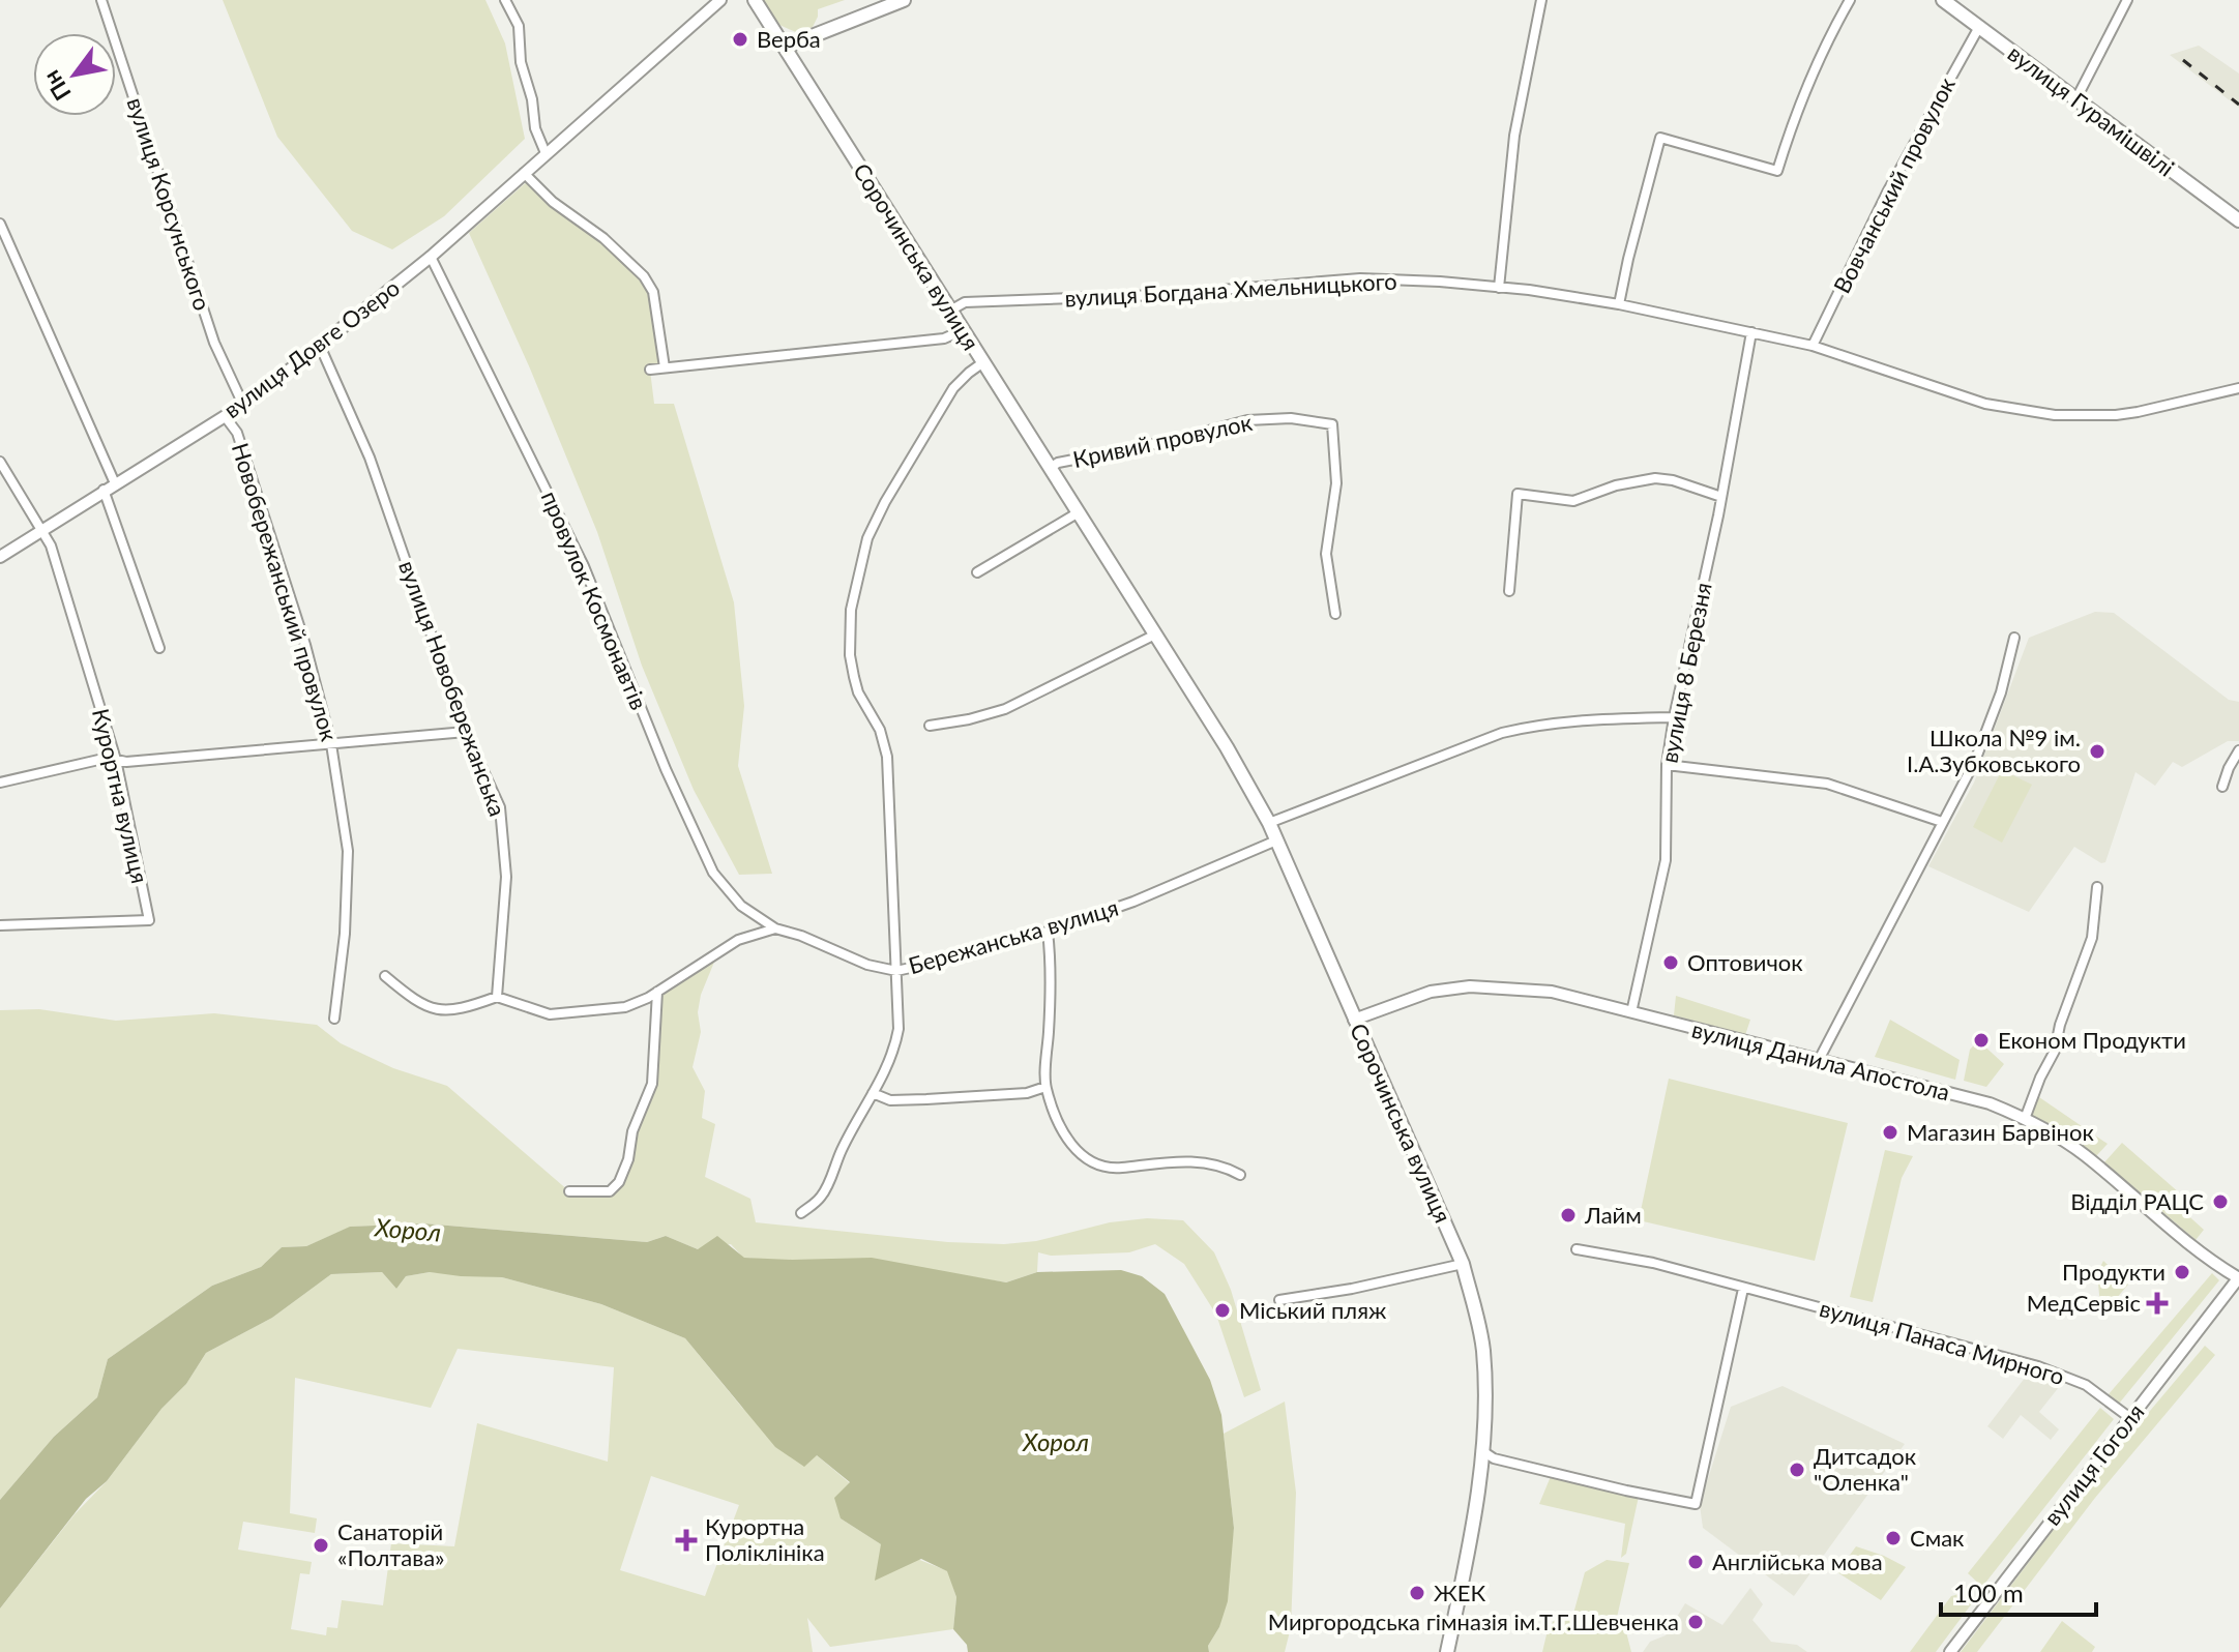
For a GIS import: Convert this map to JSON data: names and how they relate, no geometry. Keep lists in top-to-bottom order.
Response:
{
  "streets": {
    "main road": ["вулиця Гурамішвілі", "Сорочинська вулиця"],
    "street": [
      "Вовчанський провулок",
      "вулиця Корсунського",
      "вулиця Богдана Хмельницького",
      "вулиця Довге Озеро",
      "Кривий провулок",
      "Новобережанський провулок",
      "провулок Космонавтів",
      "вулиця 8 Березня",
      "вулиця Новобережанська",
      "Курортна вулиця",
      "Бережанська вулиця",
      "вулиця Данила Апостола",
      "вулиця Панаса Мирного",
      "вулиця Гоголя"
    ]
  },
  "crossings": [
    ["вулиця Гурамішвілі", "Вовчанський провулок"],
    ["Вовчанський провулок", "вулиця Богдана Хмельницького"],
    ["вулиця Корсунського", "вулиця Довге Озеро"],
    ["Сорочинська вулиця", "вулиця Богдана Хмельницького"],
    ["Сорочинська вулиця", "Кривий провулок"],
    ["Сорочинська вулиця", "Бережанська вулиця"],
    ["Сорочинська вулиця", "вулиця Данила Апостола"],
    ["вулиця Богдана Хмельницького", "вулиця 8 Березня"],
    ["вулиця Довге Озеро", "Новобережанський провулок"],
    ["вулиця Довге Озеро", "провулок Космонавтів"],
    ["вулиця Довге Озеро", "вулиця Новобережанська"],
    ["вулиця Довге Озеро", "Курортна вулиця"],
    ["провулок Космонавтів", "Бережанська вулиця"],
    ["вулиця 8 Березня", "вулиця Данила Апостола"],
    ["вулиця Данила Апостола", "вулиця Гоголя"],
    ["вулиця Панаса Мирного", "вулиця Гоголя"]
  ],
  "water": ["Хорол"],
  "places": {
    "other": [
      "Верба",
      "Школа №9 ім. І.А.Зубковського",
      "Оптовичок",
      "Економ Продукти",
      "Магазин Барвінок",
      "Відділ РАЦС",
      "Лайм",
      "Продукти",
      "Міський пляж",
      "Дитсадок \"Оленка\"",
      "Смак",
      "Санаторій «Полтава»",
      "Англійська мова",
      "ЖЕК",
      "Миргородська гімназія ім.Т.Г.Шевченка"
    ],
    "health": ["МедСервіс", "Курортна Поліклініка"]
  },
  "scale_bar": "100 m",
  "north": "bottom left"
}
